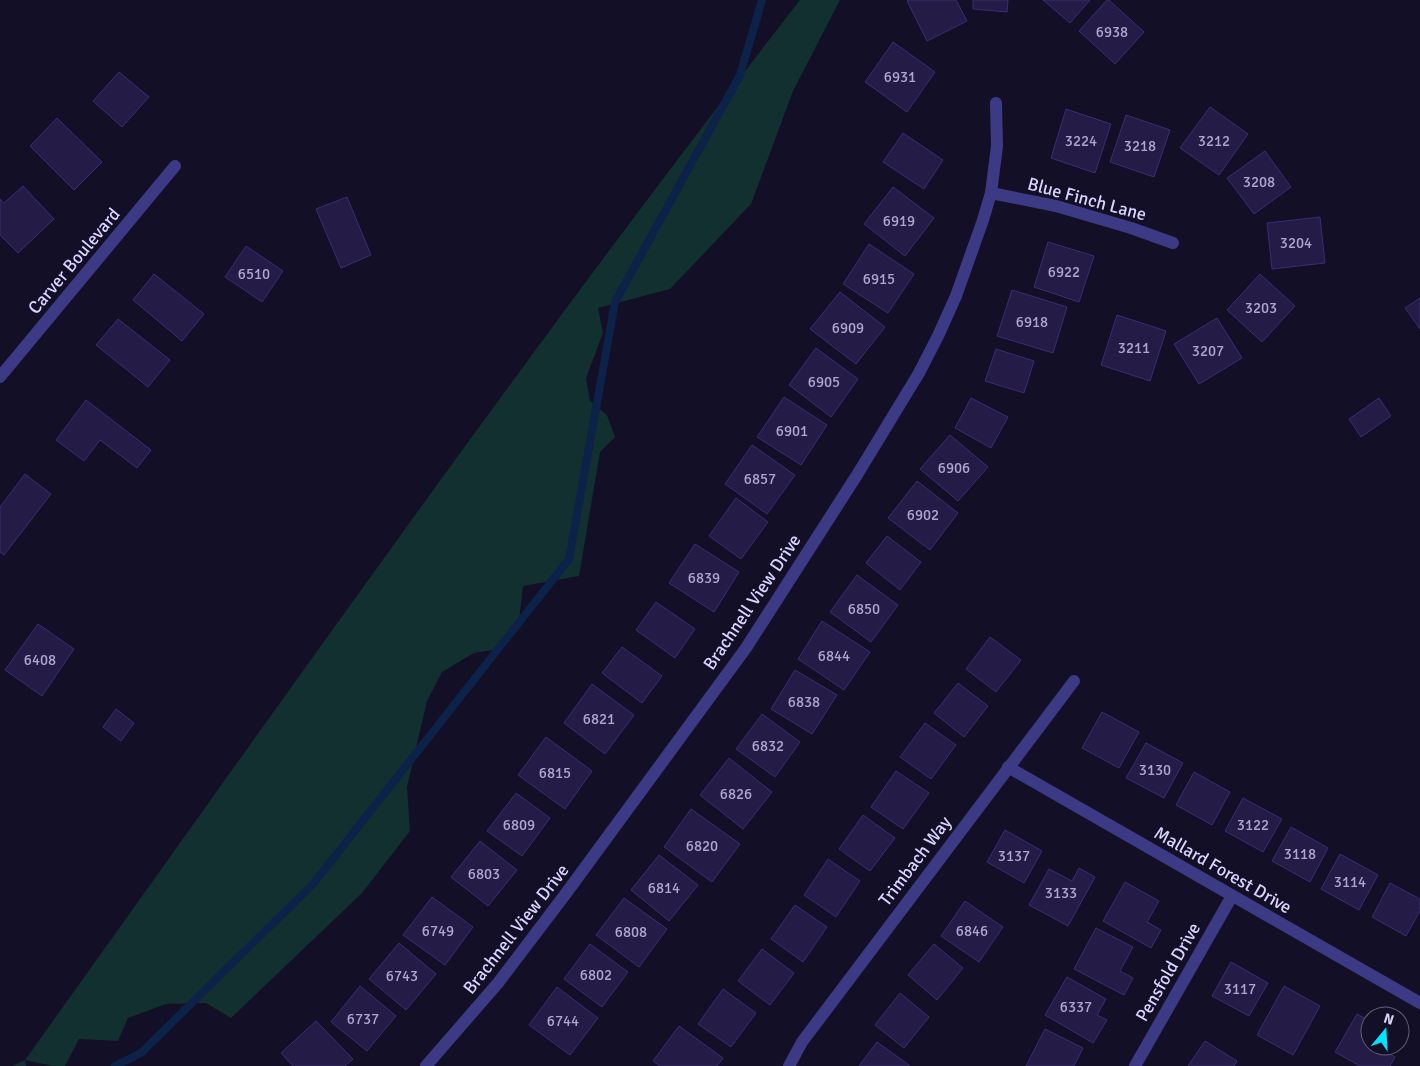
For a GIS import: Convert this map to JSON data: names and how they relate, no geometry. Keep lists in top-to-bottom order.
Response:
{
  "streets": {
    "street": [
      "Blue Finch Lane",
      "Carver Boulevard",
      "Brachnell View Drive",
      "Trimbach Way",
      "Mallard Forest Drive",
      "Pensfold Drive"
    ]
  },
  "crossings": [
    ["Blue Finch Lane", "Brachnell View Drive"],
    ["Trimbach Way", "Mallard Forest Drive"],
    ["Mallard Forest Drive", "Pensfold Drive"]
  ],
  "house_numbers": [
    "6938",
    "6931",
    "3224",
    "3212",
    "3218",
    "3208",
    "6919",
    "3204",
    "6922",
    "6510",
    "6915",
    "3203",
    "6918",
    "6909",
    "3211",
    "3207",
    "6905",
    "6901",
    "6906",
    "6857",
    "6902",
    "6839",
    "6850",
    "6844",
    "6408",
    "6838",
    "6821",
    "6832",
    "3130",
    "6815",
    "6826",
    "6809",
    "3122",
    "6820",
    "3118",
    "3137",
    "6803",
    "3114",
    "6814",
    "3133",
    "6749",
    "6846",
    "6808",
    "6802",
    "6743",
    "3117",
    "6337",
    "6737",
    "6744"
  ],
  "north": "top"
}
